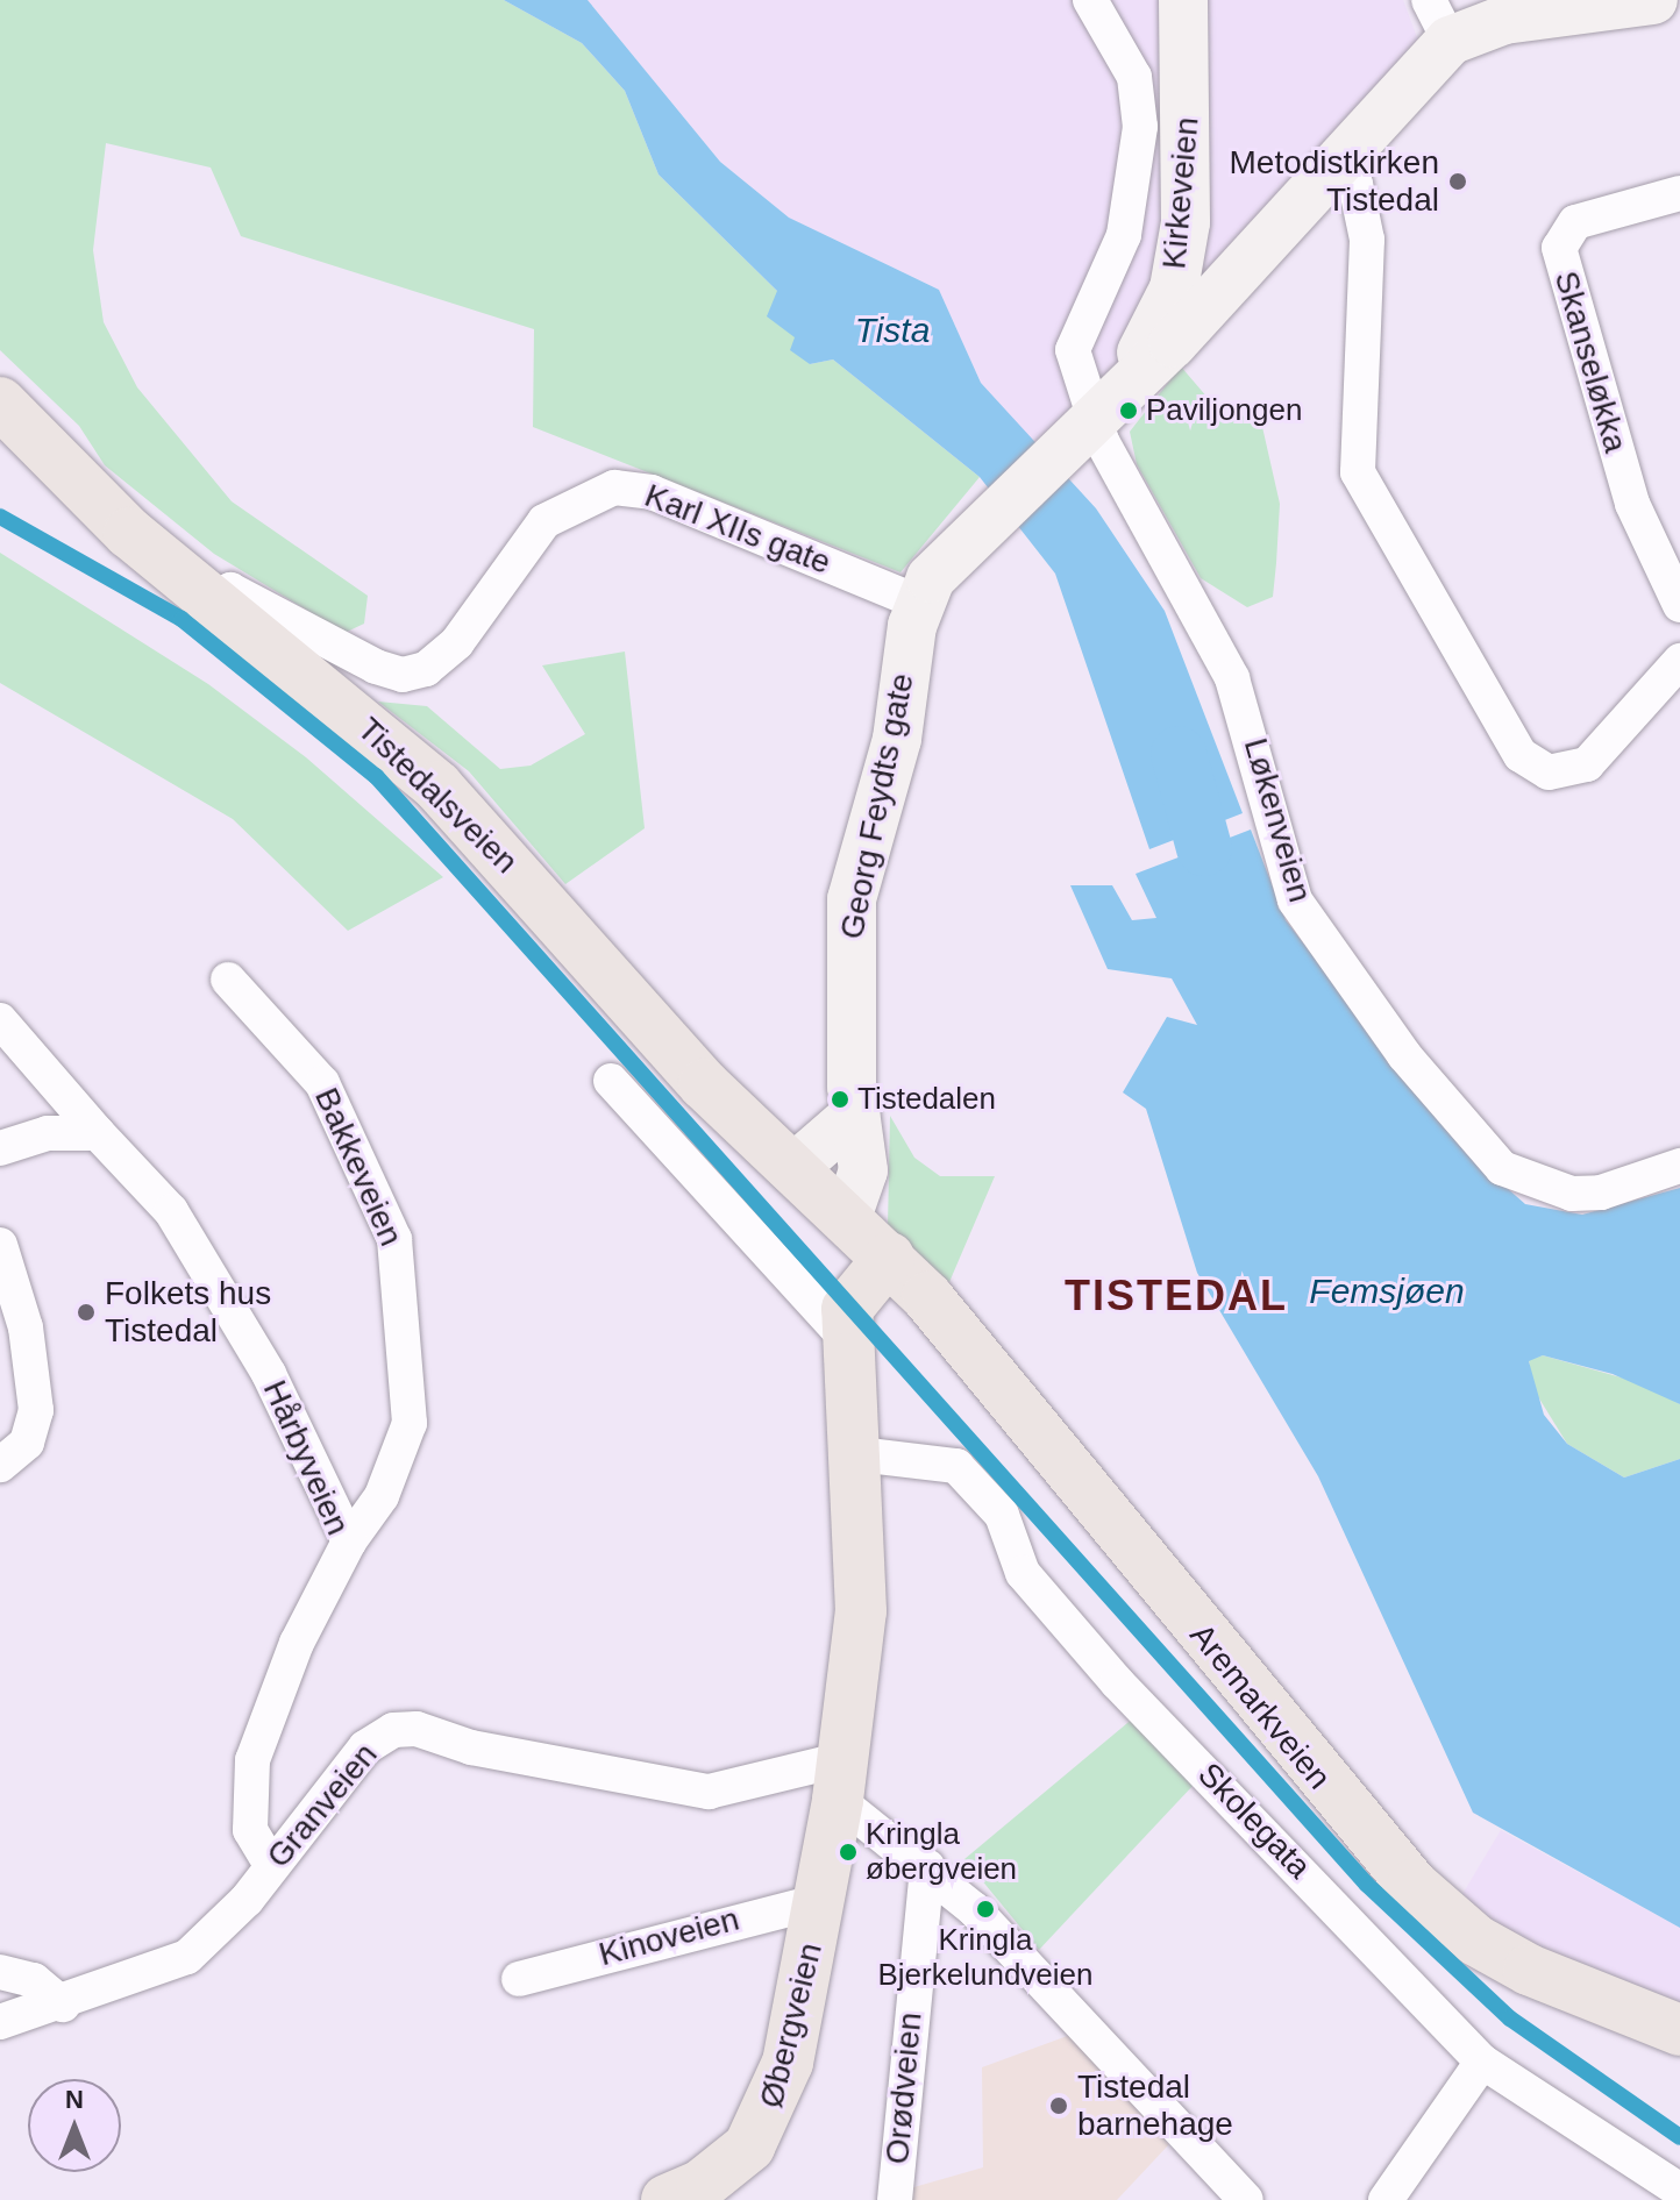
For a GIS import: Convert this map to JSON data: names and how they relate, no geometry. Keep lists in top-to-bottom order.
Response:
{
  "streets": {
    "main road": [
      "Kirkeveien",
      "Tistedalsveien",
      "Georg Feydts gate",
      "Aremarkveien",
      "Øbergveien"
    ],
    "street": [
      "Skanseløkka",
      "Karl XIIs gate",
      "Løkenveien",
      "Bakkeveien",
      "Hårbyveien",
      "Granveien",
      "Skolegata",
      "Kinoveien",
      "Orødveien"
    ]
  },
  "crossings": [
    ["Kirkeveien", "Georg Feydts gate"],
    ["Karl XIIs gate", "Tistedalsveien"],
    ["Karl XIIs gate", "Georg Feydts gate"],
    ["Tistedalsveien", "Georg Feydts gate"],
    ["Georg Feydts gate", "Løkenveien"],
    ["Bakkeveien", "Hårbyveien"],
    ["Hårbyveien", "Granveien"],
    ["Granveien", "Øbergveien"],
    ["Kinoveien", "Øbergveien"]
  ],
  "districts": ["TISTEDAL"],
  "water": ["Tista", "Femsjøen"],
  "places": [
    "Metodistkirken Tistedal",
    "Paviljongen",
    "Tistedalen",
    "Folkets hus Tistedal",
    "Kringla øbergveien",
    "Kringla Bjerkelundveien",
    "Tistedal barnehage"
  ],
  "north": "top"
}
